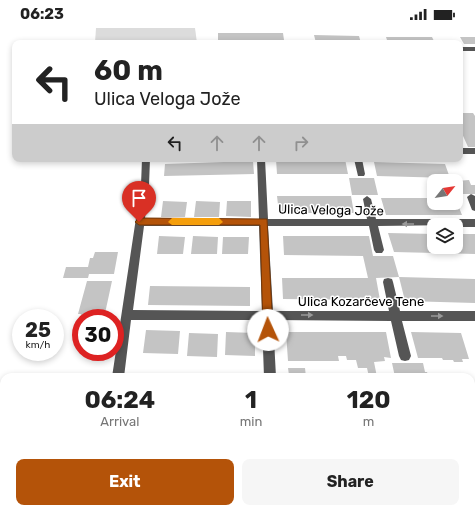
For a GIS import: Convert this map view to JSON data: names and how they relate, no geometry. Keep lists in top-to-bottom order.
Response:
{
  "streets": {
    "street": ["Ulica Veloga Jože", "Ulica Kozarčeve Tene"]
  },
  "one_way": ["Ulica Kozarčeve Tene"],
  "north": "top right",
  "page": {
    "status": "06:23",
    "turn": ["60 m", "Ulica Veloga Jože"],
    "speed": "25 km/h",
    "limit": "30",
    "eta": [
      "06:24",
      "Arrival",
      "1",
      "min",
      "120",
      "m"
    ],
    "buttons": ["Exit", "Share"]
  }
}
